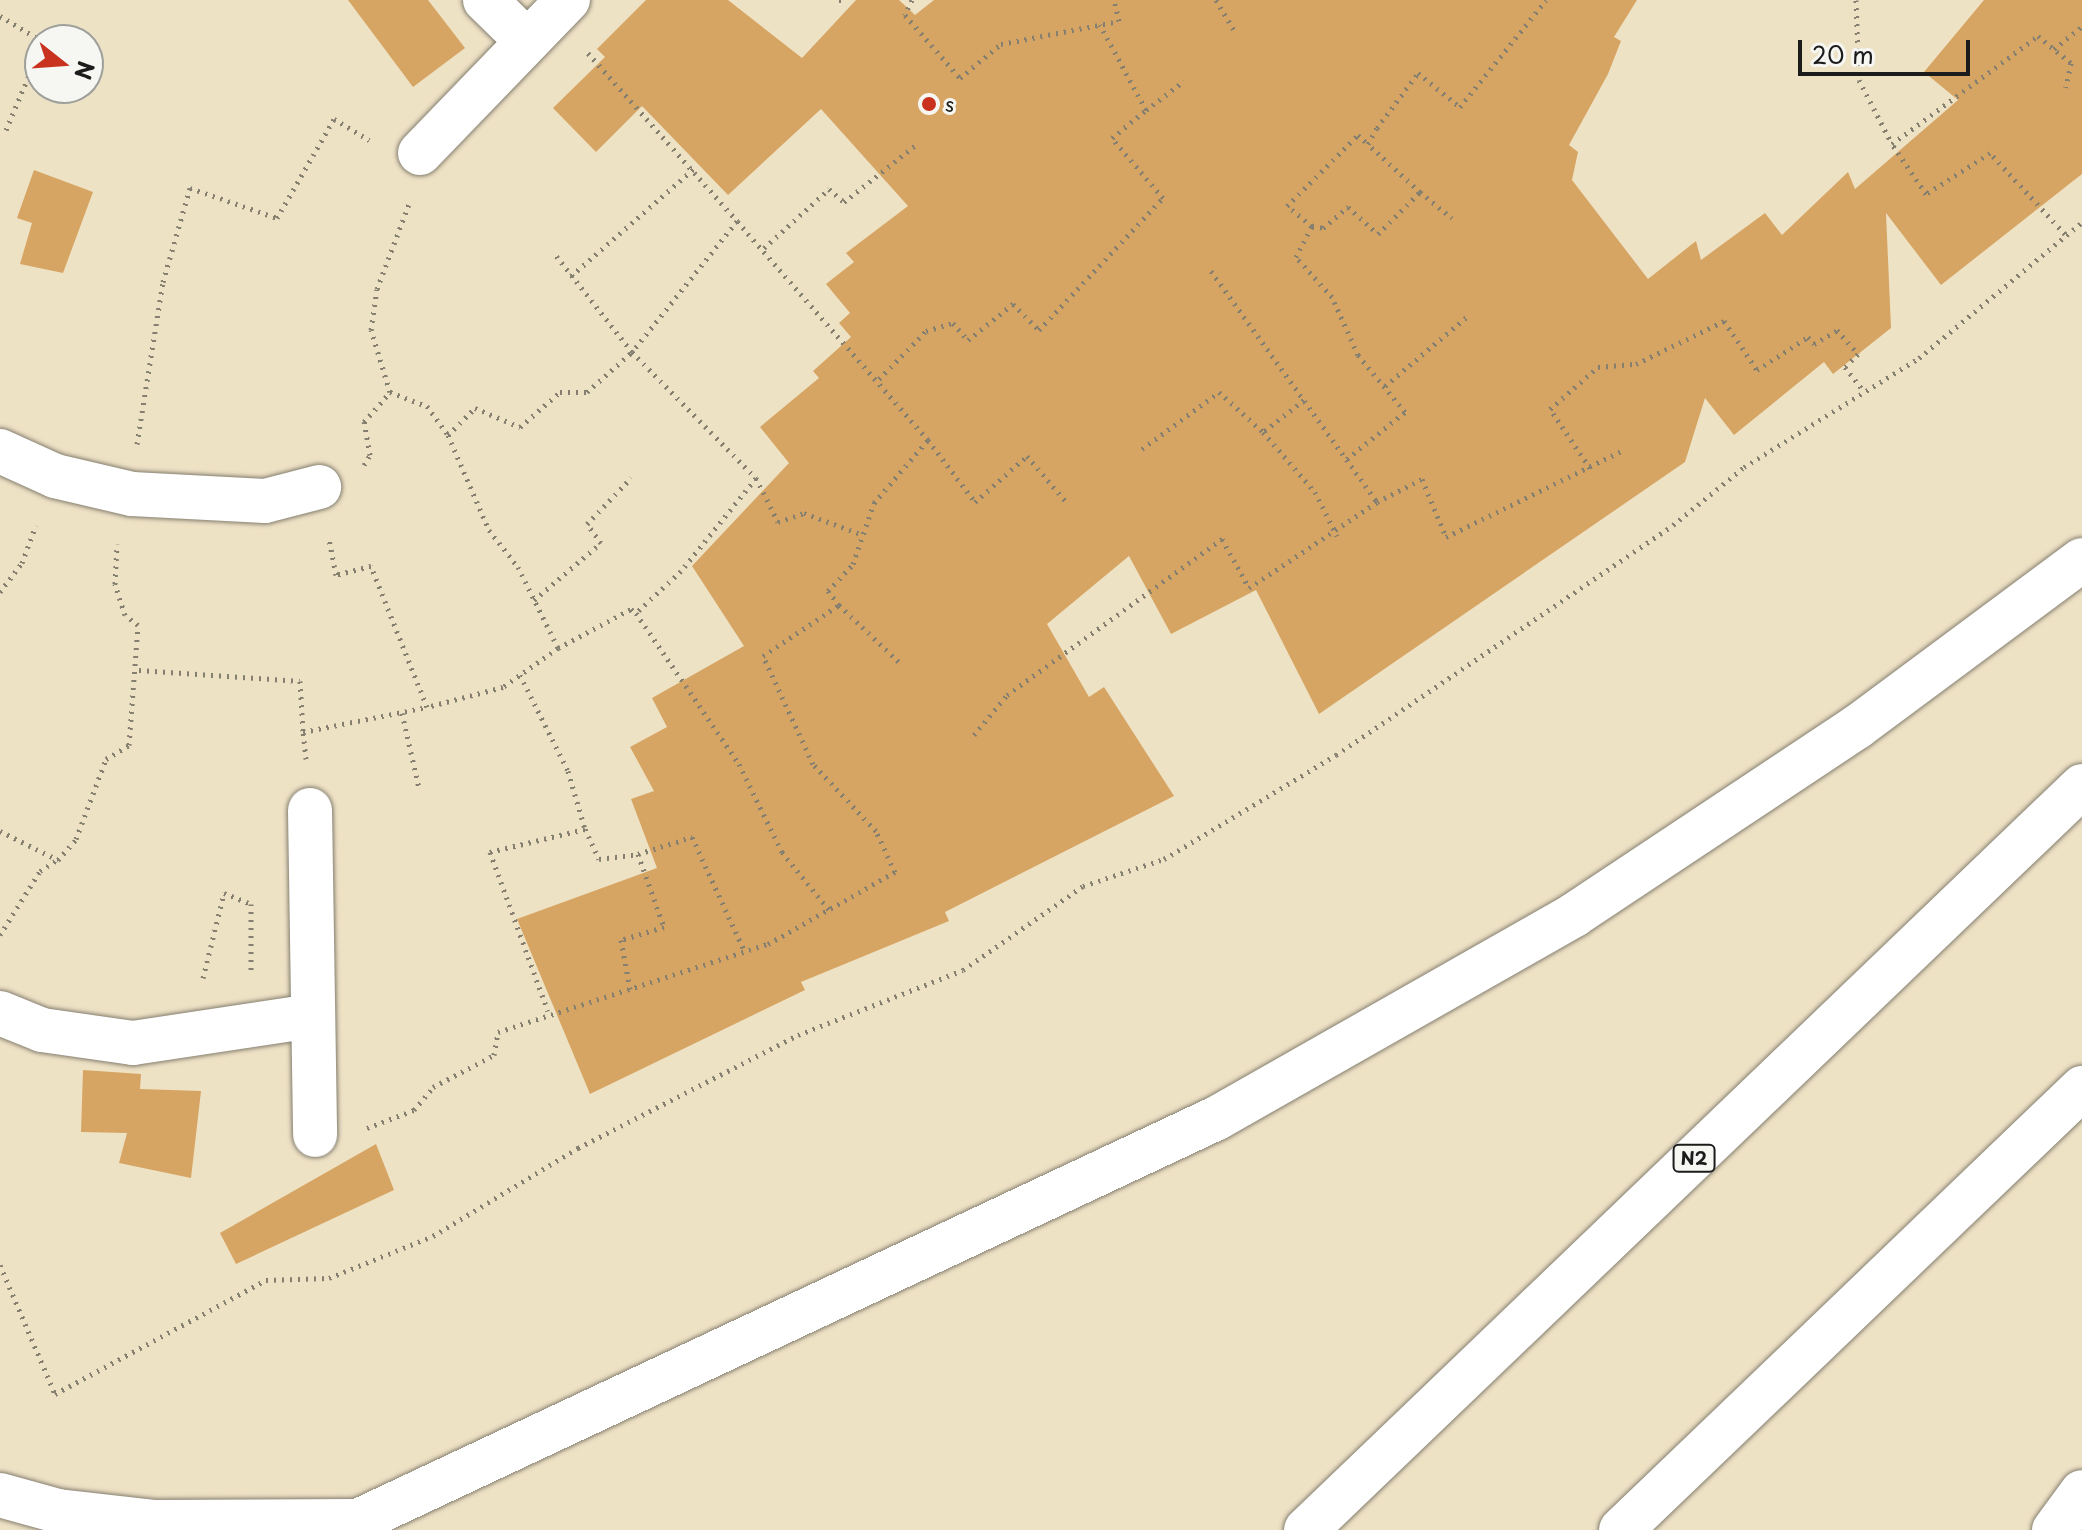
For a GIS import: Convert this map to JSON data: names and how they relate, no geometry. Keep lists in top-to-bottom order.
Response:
{
  "streets": {
    "main road": ["N2"]
  },
  "places": ["s"],
  "scale_bar": "20 m",
  "north": "right"
}
